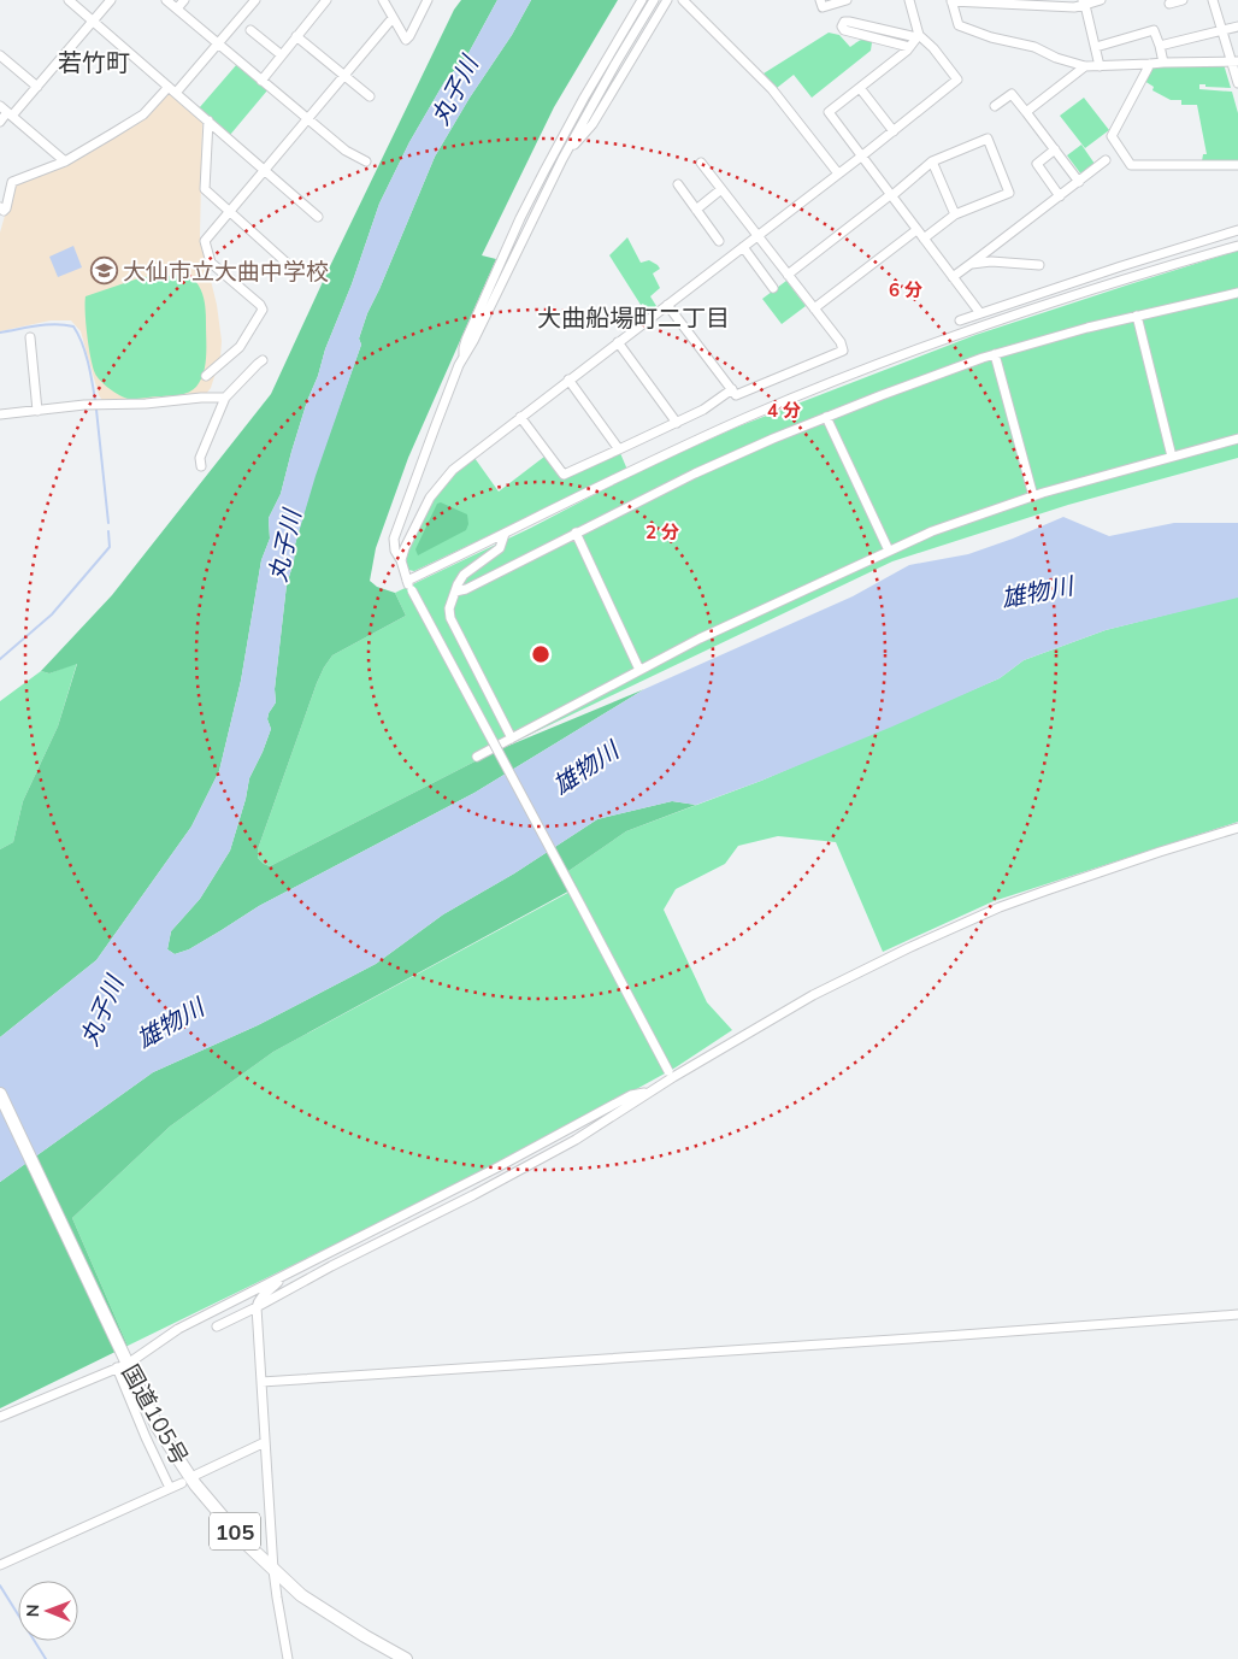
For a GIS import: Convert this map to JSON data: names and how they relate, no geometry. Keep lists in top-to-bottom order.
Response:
{
  "streets": {
    "highway": ["国道105号", "105"]
  },
  "districts": ["若竹町", "大曲船場町二丁目"],
  "water": ["丸子川", "雄物川"],
  "places": {
    "school or university": ["大仙市立大曲中学校"]
  },
  "north": "left",
  "rings": ["6 分", "4 分", "2 分"]
}
